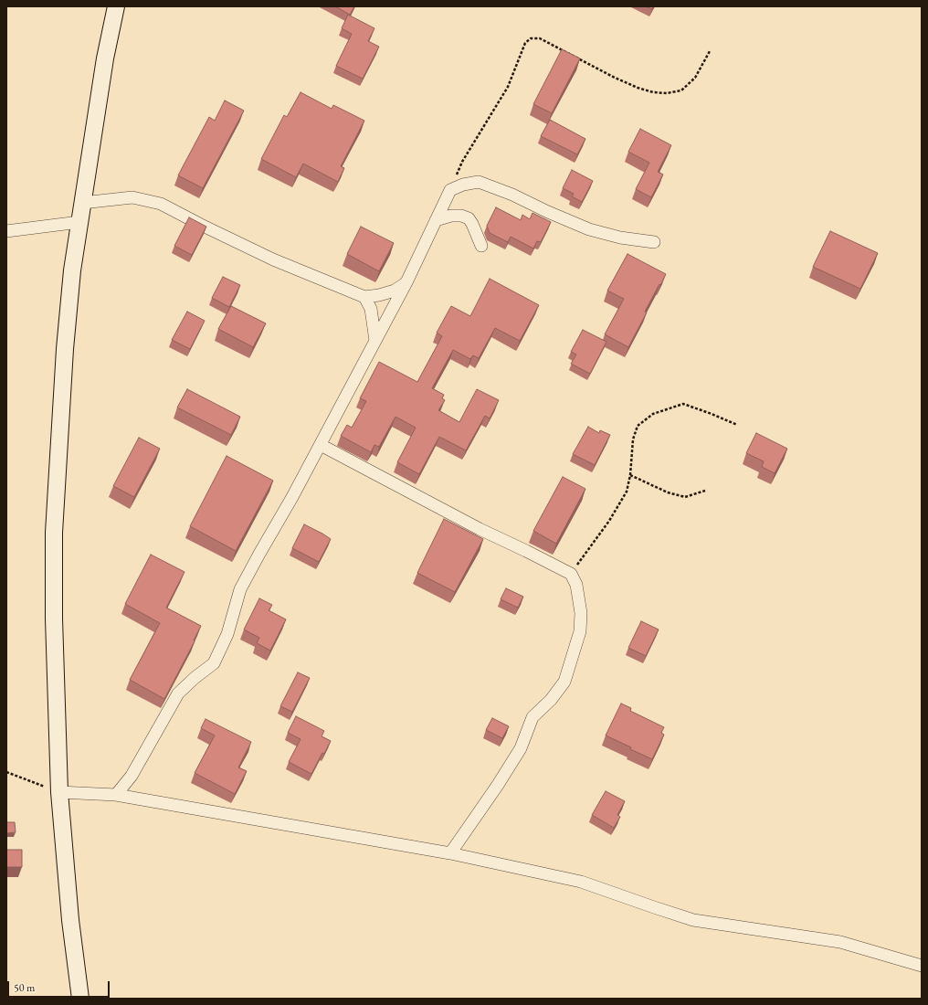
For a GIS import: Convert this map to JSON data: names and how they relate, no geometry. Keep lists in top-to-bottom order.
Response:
{
  "scale_bar": "50 m"
}
